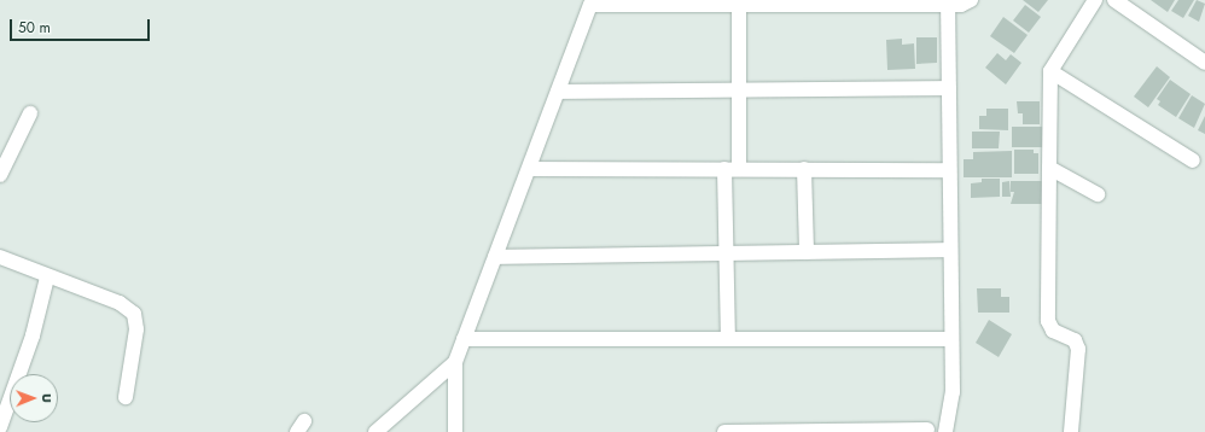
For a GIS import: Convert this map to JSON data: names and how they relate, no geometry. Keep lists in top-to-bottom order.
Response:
{
  "scale_bar": "50 m",
  "north": "right"
}
